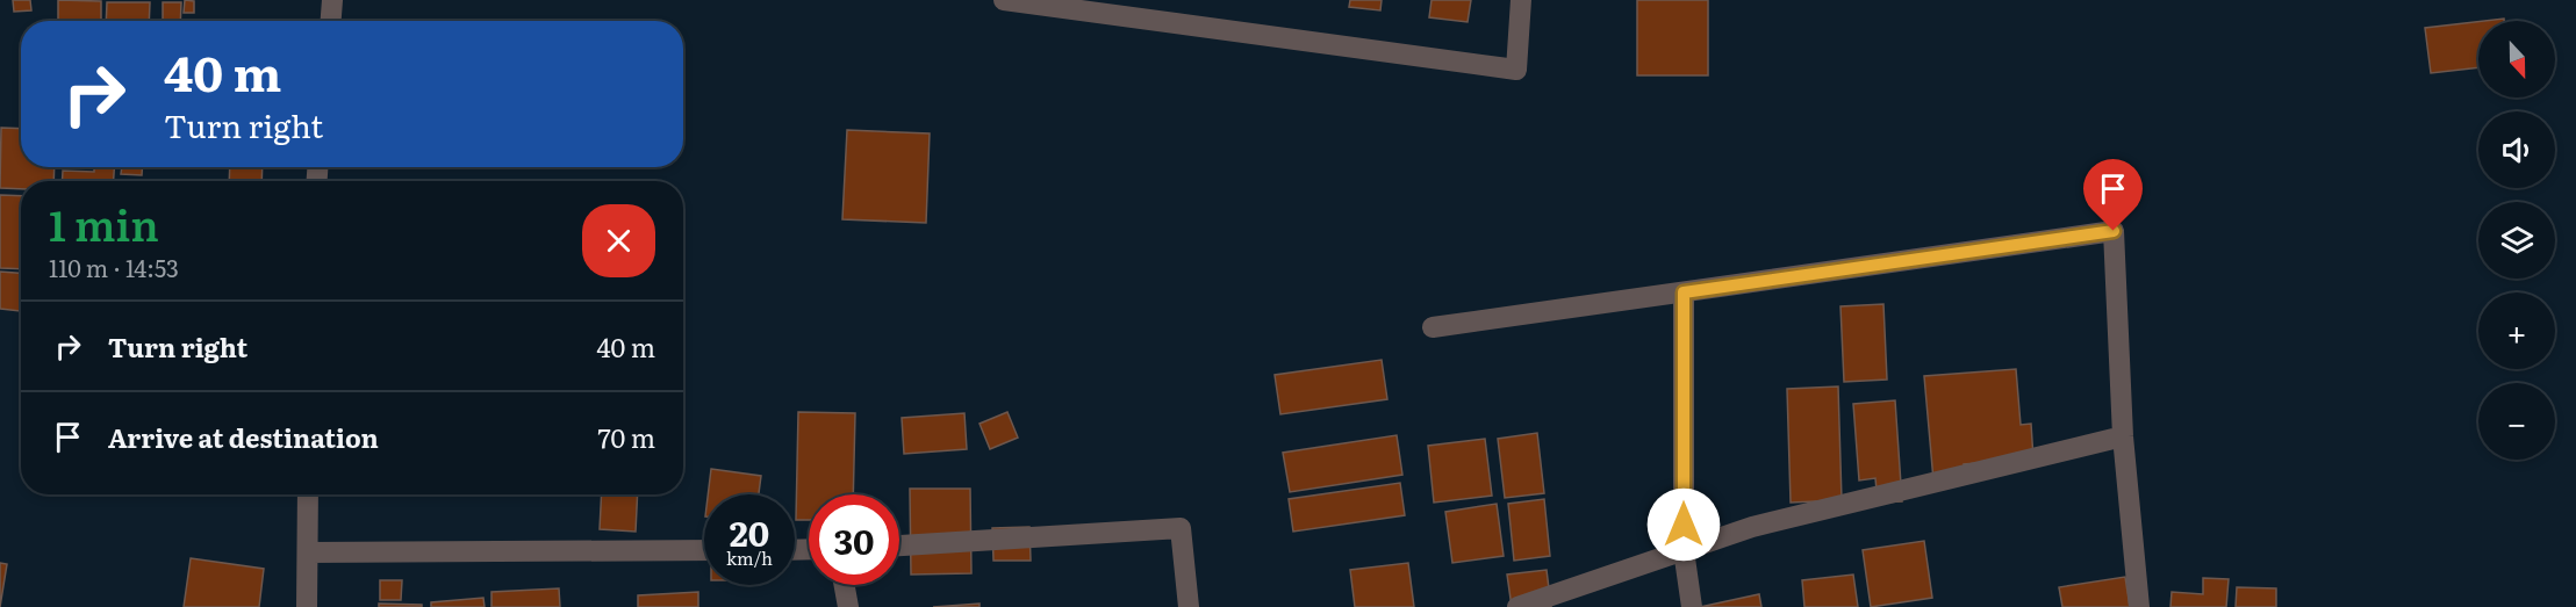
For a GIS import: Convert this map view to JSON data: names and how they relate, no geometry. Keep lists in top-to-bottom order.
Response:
{
  "north": "bottom",
  "page": {
    "map_buttons": ["+", "−"],
    "turn": ["40 m", "Turn right"],
    "heading": ["1 min", "110 m · 14:53"],
    "list": [
      {
        "name": "Turn right",
        "value": "40 m"
      },
      {
        "name": "Arrive at destination",
        "value": "70 m"
      }
    ],
    "speed": "20 km/h",
    "limit": "30"
  }
}
